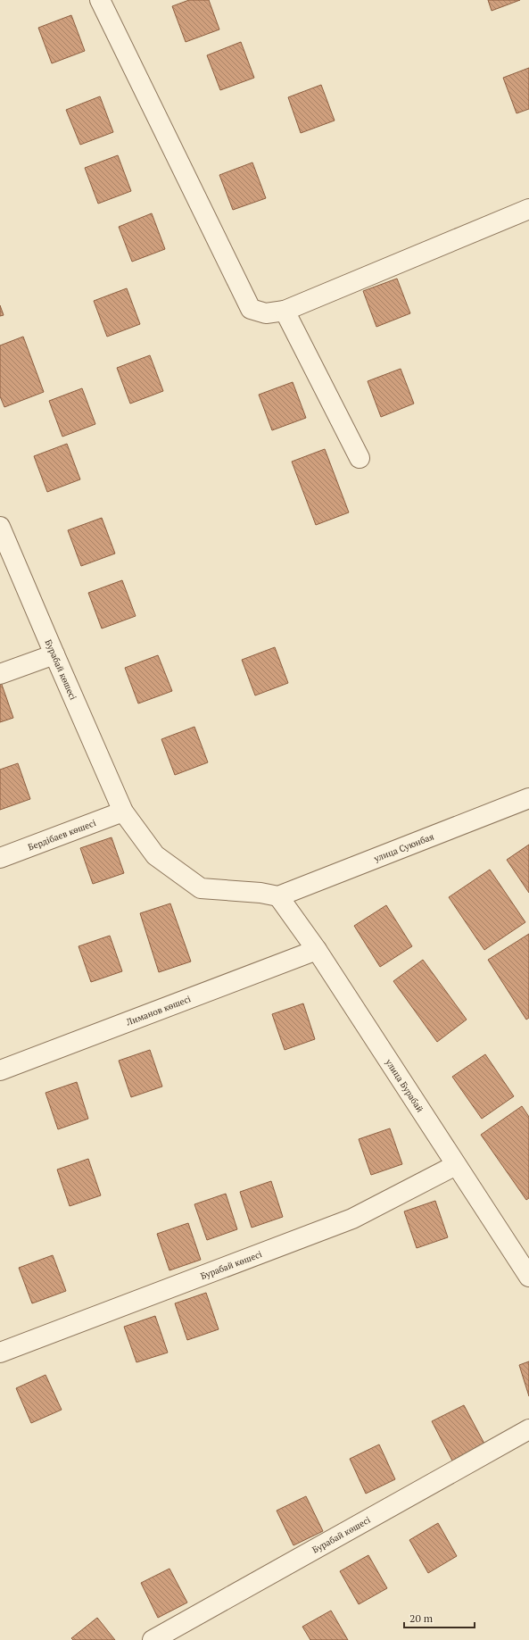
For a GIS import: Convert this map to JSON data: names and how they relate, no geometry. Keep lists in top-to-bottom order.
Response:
{
  "streets": {
    "street": [
      "Бурабай көшесі",
      "Бердібаев көшесі",
      "улица Суюнбая",
      "Лиманов көшесі",
      "улица Бурабай"
    ]
  },
  "crossings": [
    ["Бурабай көшесі", "Бердібаев көшесі"],
    ["Бурабай көшесі", "улица Суюнбая"],
    ["Бурабай көшесі", "улица Бурабай"],
    ["улица Суюнбая", "улица Бурабай"],
    ["Лиманов көшесі", "улица Бурабай"]
  ],
  "scale_bar": "20 m"
}
